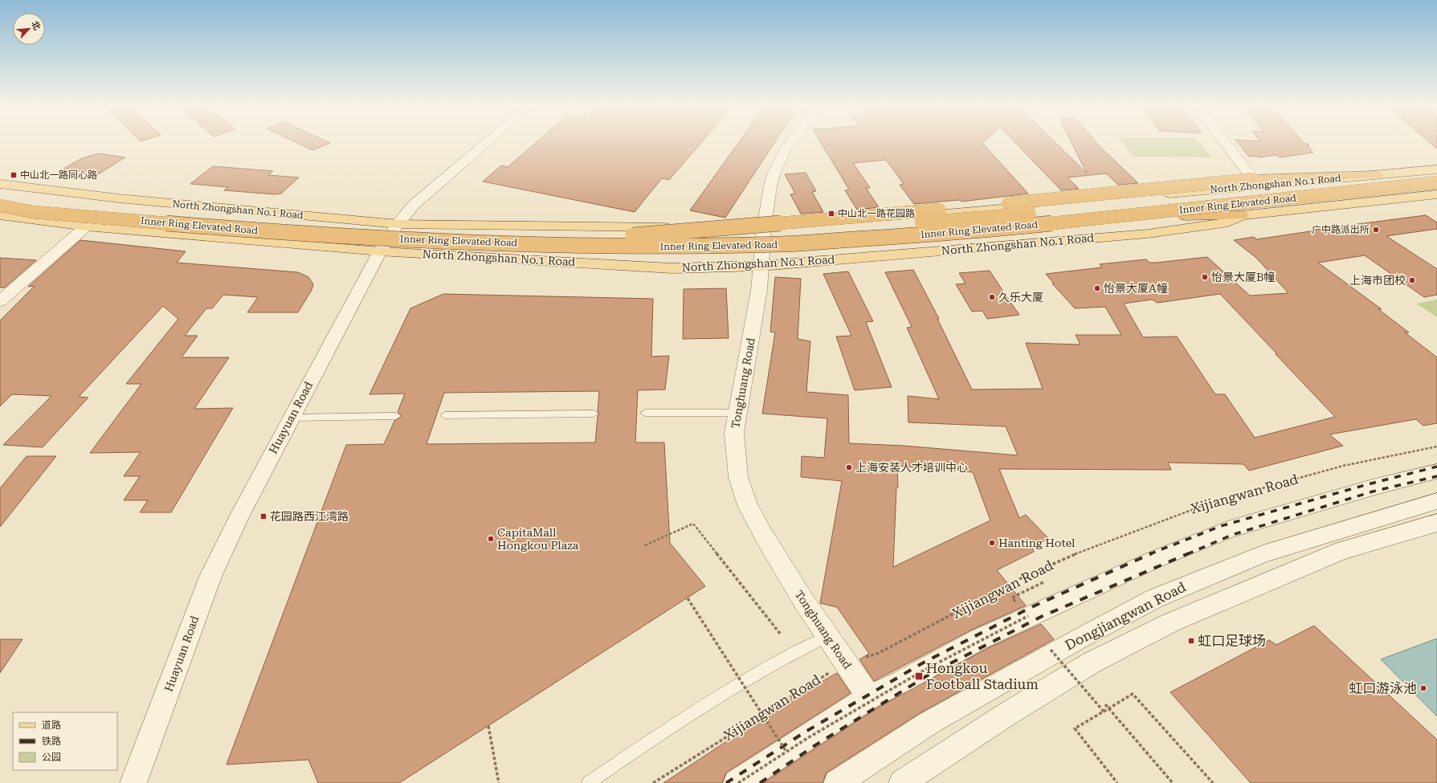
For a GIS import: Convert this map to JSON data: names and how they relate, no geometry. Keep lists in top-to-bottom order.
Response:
{
  "streets": {
    "highway": ["Inner Ring Elevated Road"],
    "main road": [
      "North Zhongshan No.1 Road",
      "Tonghuang Road",
      "Huayuan Road",
      "Dongjiangwan Road"
    ],
    "path": ["Xijiangwan Road"]
  },
  "crossings": [
    ["North Zhongshan No.1 Road", "Tonghuang Road"],
    ["North Zhongshan No.1 Road", "Huayuan Road"],
    ["Tonghuang Road", "Xijiangwan Road"]
  ],
  "places": {
    "transit": [
      "中山北一路同心路",
      "中山北一路花园路",
      "花园路西江湾路",
      "虹口足球场",
      "Hongkou Football Stadium"
    ],
    "other": [
      "广中路派出所",
      "怡景大厦B幢",
      "上海市团校",
      "怡景大厦A幢",
      "久乐大厦",
      "上海安装人才培训中心",
      "CapitaMall Hongkou Plaza",
      "Hanting Hotel",
      "虹口游泳池"
    ]
  },
  "legend": ["道路", "铁路", "公园"],
  "north": "top right"
}
